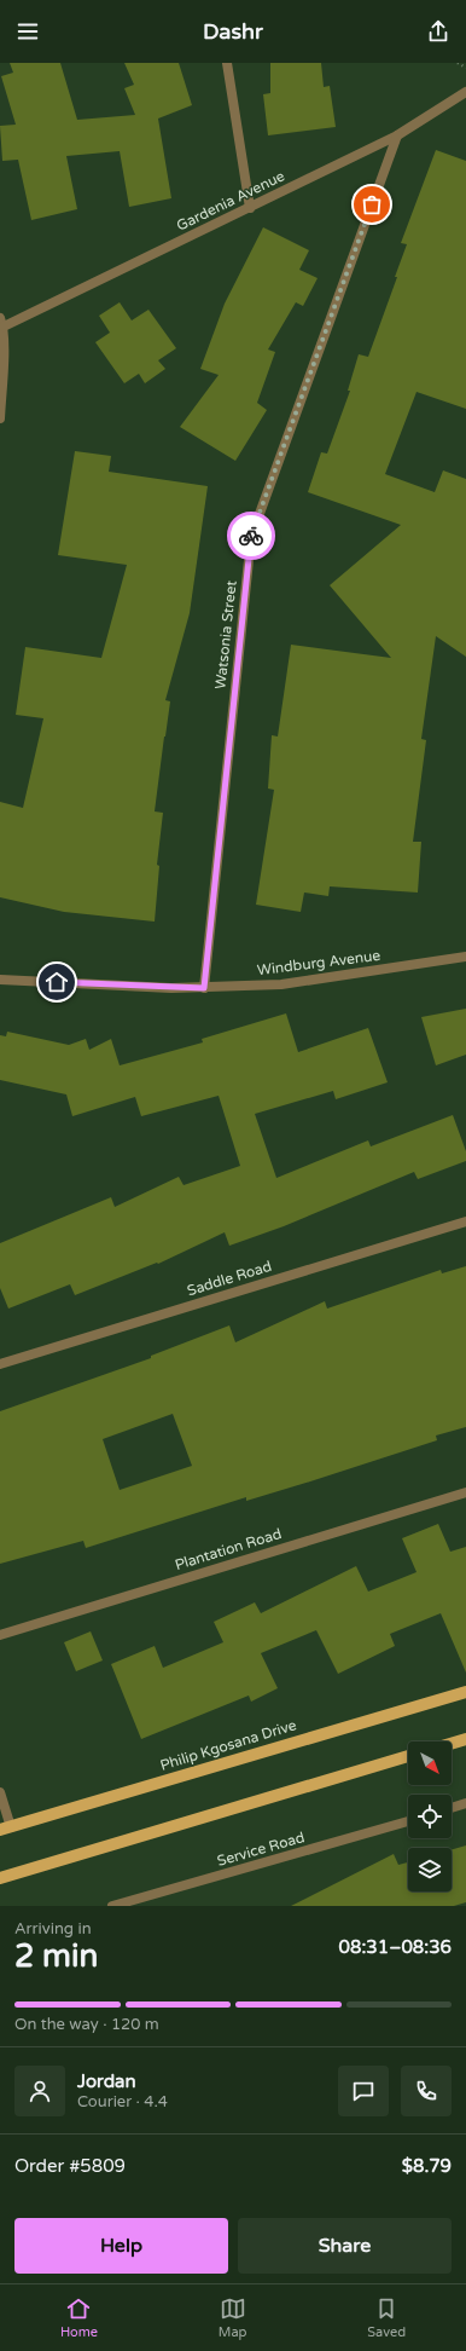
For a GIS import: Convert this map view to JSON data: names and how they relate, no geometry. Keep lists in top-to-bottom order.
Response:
{
  "streets": {
    "main road": ["Philip Kgosana Drive"],
    "street": [
      "Gardenia Avenue",
      "Watsonia Street",
      "Windburg Avenue",
      "Saddle Road",
      "Plantation Road",
      "Service Road"
    ]
  },
  "crossings": [
    ["Gardenia Avenue", "Watsonia Street"],
    ["Watsonia Street", "Windburg Avenue"]
  ],
  "north": "bottom right",
  "page": {
    "header": "Dashr",
    "heading": ["2 min", "Arriving in", "08:31–08:36"],
    "panel": [
      "Jordan",
      "Courier · 4.4",
      "Order #5809",
      "$8.79"
    ],
    "bar": "On the way · 120 m",
    "buttons": ["Help", "Share"],
    "tabs": ["Home", "Map", "Saved"]
  }
}
